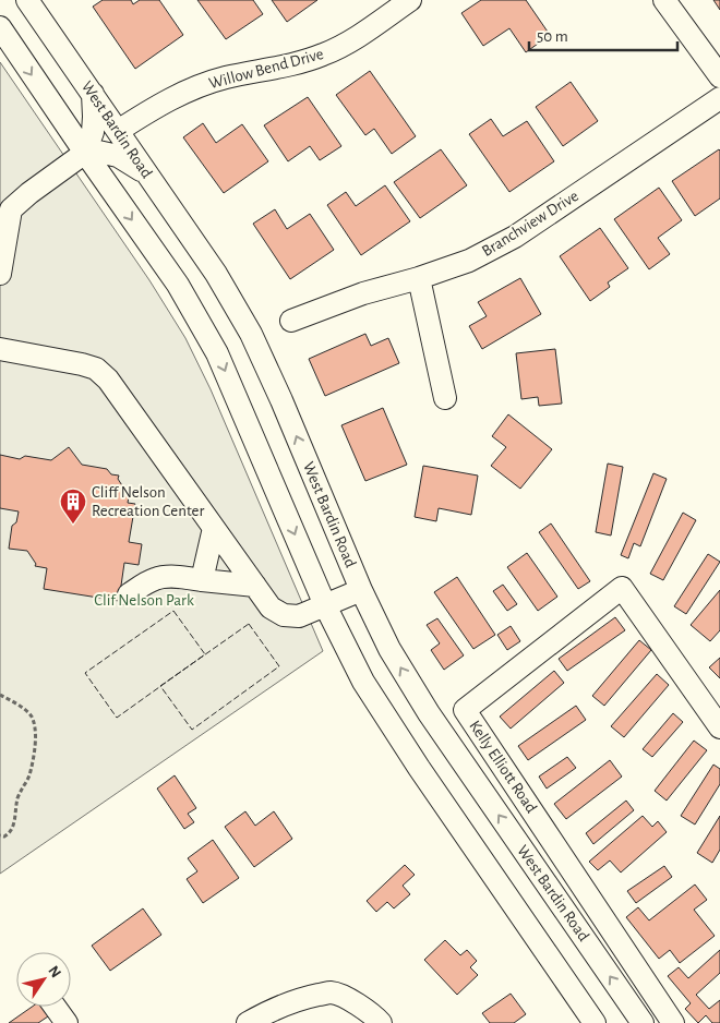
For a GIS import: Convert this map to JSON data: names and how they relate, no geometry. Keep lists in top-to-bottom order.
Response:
{
  "streets": {
    "street": [
      "Willow Bend Drive",
      "West Bardin Road",
      "Branchview Drive",
      "Kelly Elliott Road"
    ]
  },
  "crossings": [
    ["Willow Bend Drive", "West Bardin Road"]
  ],
  "parks": ["Clif Nelson Park"],
  "places": {
    "building": ["Cliff Nelson Recreation Center"]
  },
  "scale_bar": "50 m",
  "north": "top right"
}
